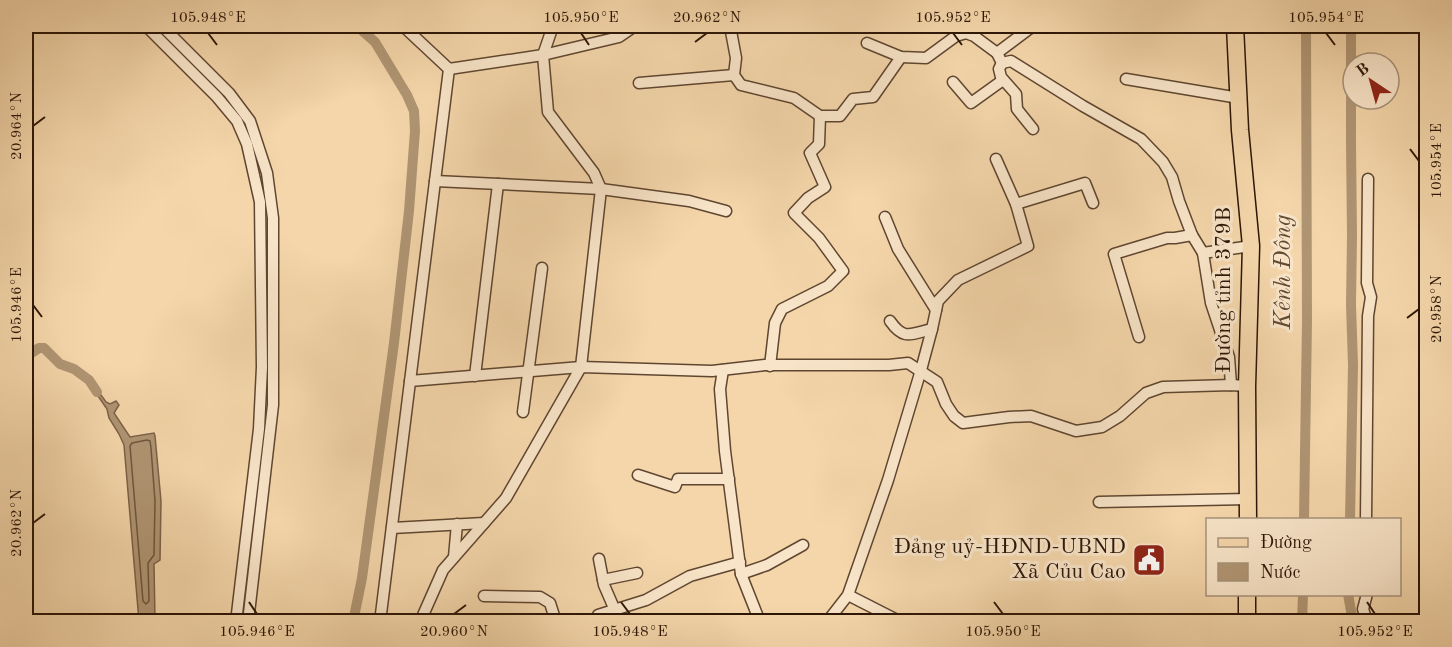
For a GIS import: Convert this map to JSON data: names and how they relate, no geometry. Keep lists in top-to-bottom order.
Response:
{
  "streets": {
    "main road": ["Đường tỉnh 379B"]
  },
  "water": ["Kênh Đông"],
  "places": {
    "public building": ["Đảng uỷ-HĐND-UBND Xã Củu Cao"]
  },
  "legend": ["Đường", "Nước"],
  "north": "top left",
  "coordinates": [
    "105.948°E",
    "105.950°E",
    "20.962°N",
    "105.952°E",
    "105.954°E",
    "20.964°N",
    "105.946°E",
    "20.958°N",
    "20.960°N"
  ]
}
